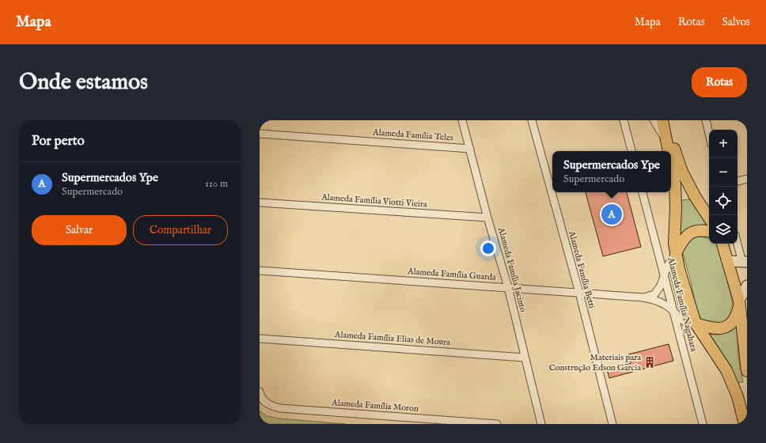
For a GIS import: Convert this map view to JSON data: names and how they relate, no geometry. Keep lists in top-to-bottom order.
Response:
{
  "streets": {
    "street": [
      "Alameda Família Teles",
      "Alameda Família Viotti Vieira",
      "Alameda Família Jacinto",
      "Alameda Família Betti",
      "Alameda Família Guarda",
      "Alameda Família Nagahara",
      "Alameda Família Elias de Moura",
      "Alameda Família Moron"
    ]
  },
  "crossings": [
    ["Alameda Família Teles", "Alameda Família Jacinto"],
    ["Alameda Família Viotti Vieira", "Alameda Família Jacinto"],
    ["Alameda Família Jacinto", "Alameda Família Guarda"],
    ["Alameda Família Jacinto", "Alameda Família Elias de Moura"],
    ["Alameda Família Betti", "Alameda Família Guarda"],
    ["Alameda Família Guarda", "Alameda Família Nagahara"]
  ],
  "places": {
    "building": ["Materiais para Construção Edson Garcia"]
  },
  "page": {
    "header": "Mapa",
    "nav": ["Mapa", "Rotas", "Salvos"],
    "buttons": [
      "Rotas",
      ["Salvar", "Compartilhar"]
    ],
    "title": "Onde estamos",
    "heading": "Por perto",
    "map_buttons": ["+", "−"],
    "popup": ["Supermercados Ype", "Supermercado"],
    "list": [
      {
        "mark": "A",
        "name": "Supermercados Ype",
        "note": "Supermercado",
        "value": "110 m"
      }
    ],
    "pins": "A"
  }
}
